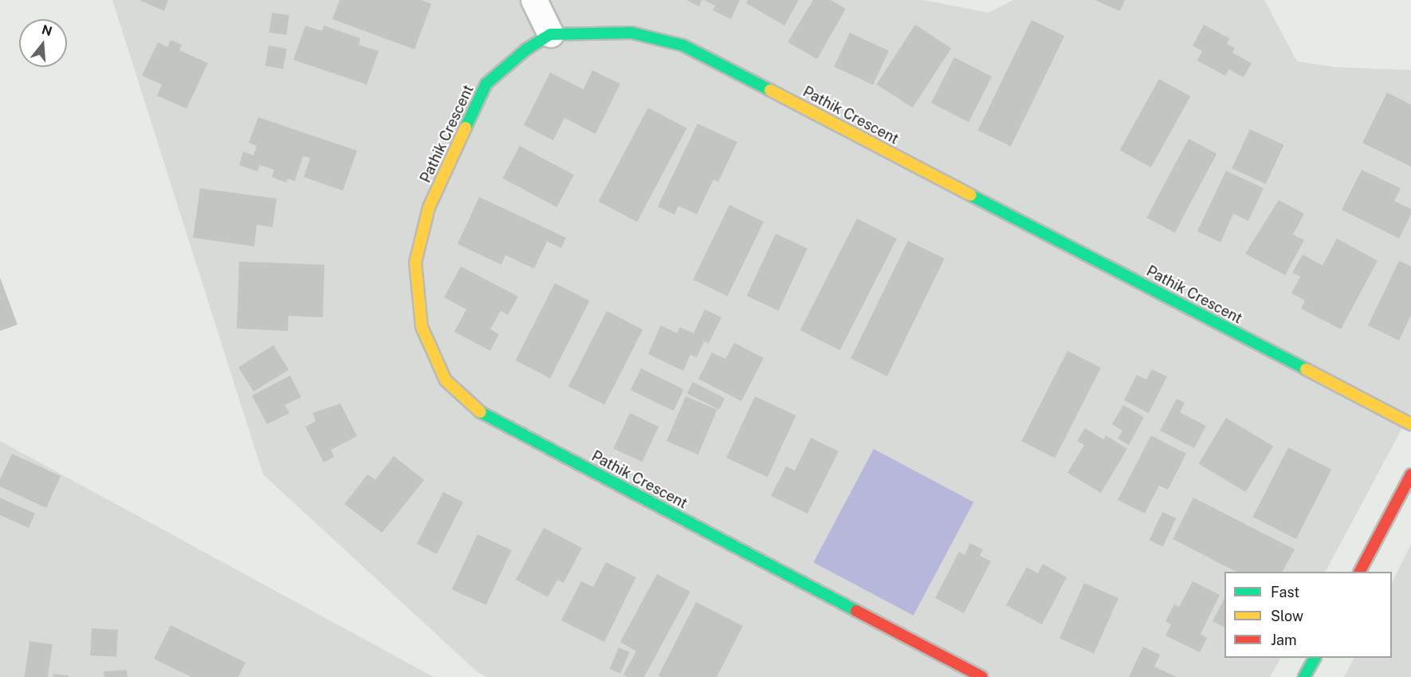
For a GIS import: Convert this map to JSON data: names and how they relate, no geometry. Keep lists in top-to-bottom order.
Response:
{
  "streets": {
    "street": ["Pathik Crescent"]
  },
  "legend": ["Fast", "Slow", "Jam"],
  "north": "top"
}
